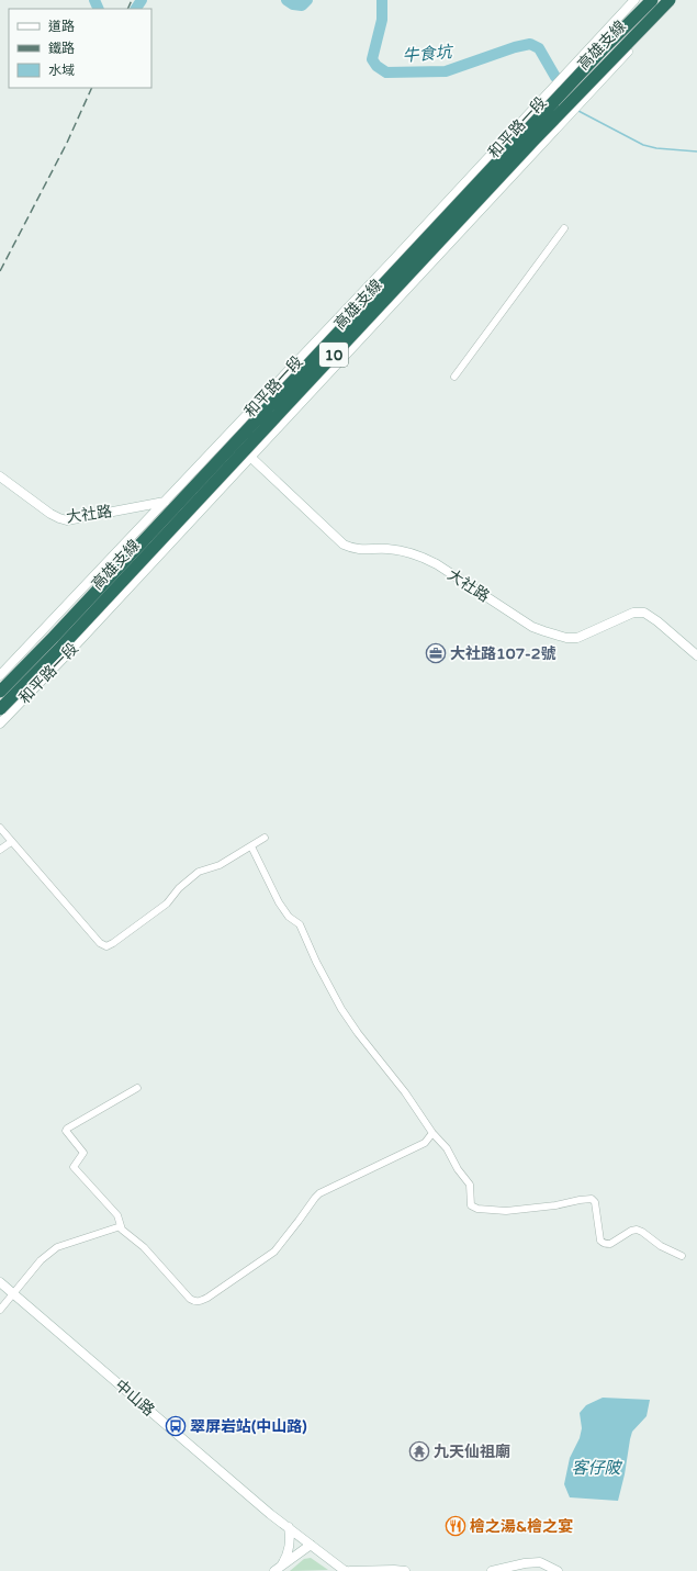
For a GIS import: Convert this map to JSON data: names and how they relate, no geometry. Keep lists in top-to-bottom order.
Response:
{
  "streets": {
    "highway": ["高雄支線", "10"],
    "street": ["和平路一段", "大社路", "中山路"]
  },
  "crossings": [
    ["高雄支線", "和平路一段"],
    ["和平路一段", "大社路"]
  ],
  "water": ["牛食坑", "客仔陂"],
  "places": {
    "office": ["大社路107-2號"],
    "bus stop": ["翠屏岩站(中山路)"],
    "temple": ["九天仙祖廟"],
    "restaurant": ["檜之湯&檜之宴"]
  },
  "legend": ["道路", "鐵路", "水域"]
}
